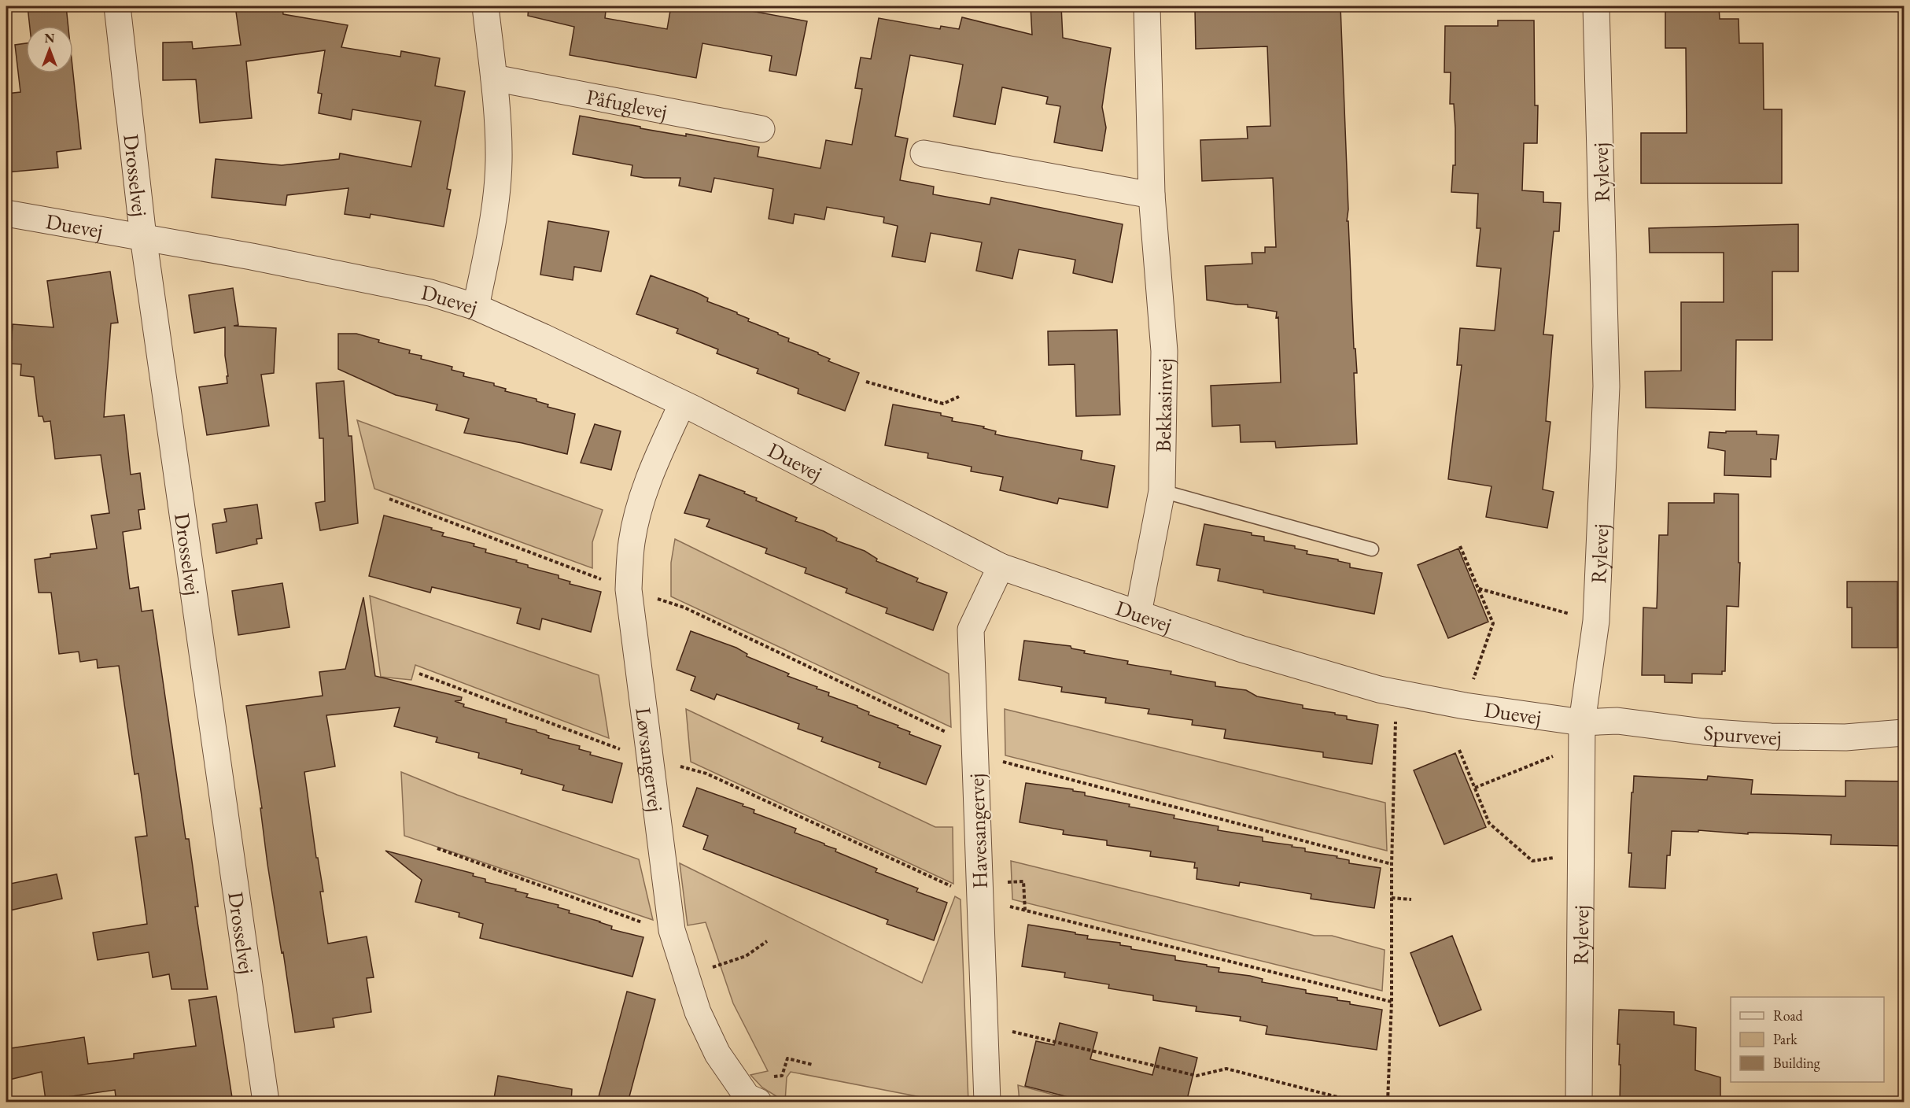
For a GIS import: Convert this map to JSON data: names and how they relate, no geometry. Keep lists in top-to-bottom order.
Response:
{
  "streets": {
    "street": [
      "Påfuglevej",
      "Rylevej",
      "Drosselvej",
      "Duevej",
      "Bekkasinvej",
      "Spurvevej",
      "Løvsangervej",
      "Havesangervej"
    ]
  },
  "crossings": [
    ["Rylevej", "Duevej"],
    ["Rylevej", "Spurvevej"],
    ["Drosselvej", "Duevej"],
    ["Duevej", "Bekkasinvej"],
    ["Duevej", "Spurvevej"],
    ["Duevej", "Løvsangervej"],
    ["Duevej", "Havesangervej"]
  ],
  "legend": ["Road", "Park", "Building"],
  "north": "top"
}
